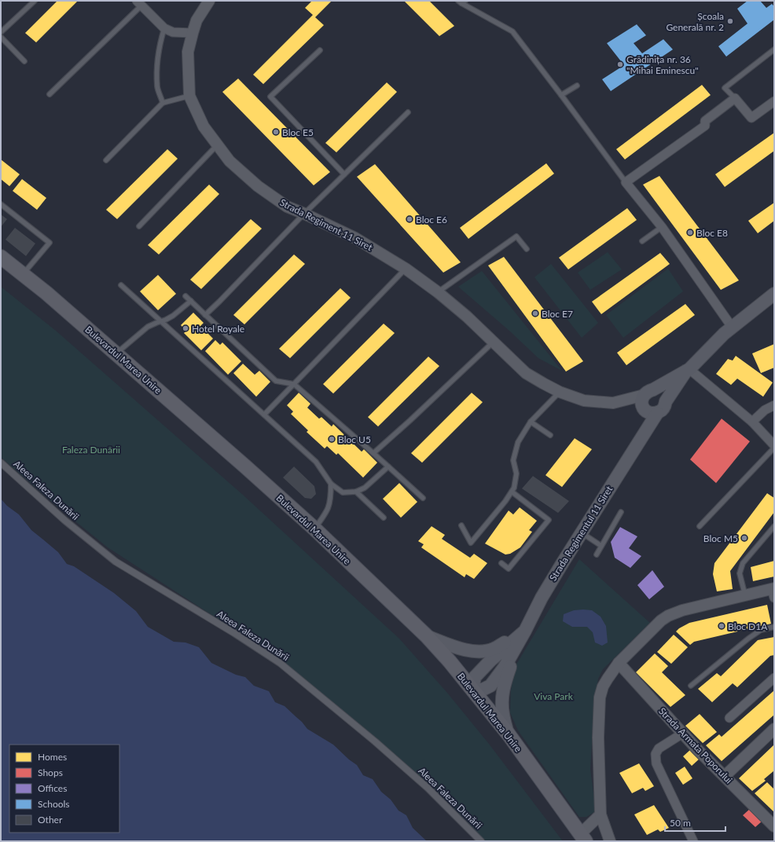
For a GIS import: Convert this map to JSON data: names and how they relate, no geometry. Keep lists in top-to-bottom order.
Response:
{
  "streets": {
    "main road": ["Strada Regiment 11 Siret", "Bulevardul Marea Unire", "Strada Regimentul 11 Siret"],
    "street": ["Aleea Faleza Dunării", "Strada Armata Poporului"]
  },
  "crossings": [
    ["Strada Regiment 11 Siret", "Strada Regimentul 11 Siret"]
  ],
  "parks": ["Faleza Dunării", "Viva Park"],
  "places": [
    "Școala Generală nr. 2",
    "Grădinița nr. 36 \"Mihai Eminescu\"",
    "Bloc E5",
    "Bloc E6",
    "Bloc E8",
    "Bloc E7",
    "Hotel Royale",
    "Bloc U5",
    "Bloc M5",
    "Bloc D1A"
  ],
  "legend": [
    "Homes",
    "Shops",
    "Offices",
    "Schools",
    "Other"
  ],
  "scale_bar": "50 m"
}
